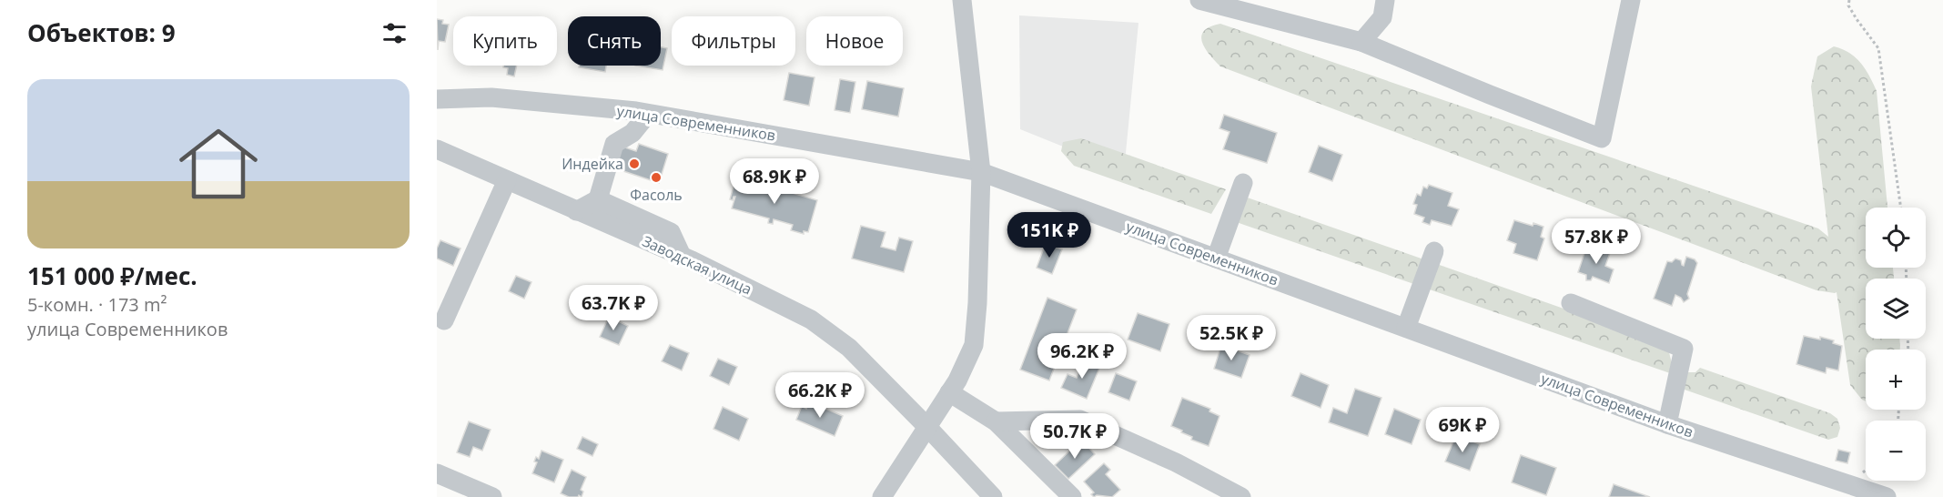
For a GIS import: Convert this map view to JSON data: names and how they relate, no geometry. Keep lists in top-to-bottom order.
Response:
{
  "streets": {
    "street": ["улица Современников", "Заводская улица"]
  },
  "places": ["Индейка", "Фасоль"],
  "page": {
    "heading": "Объектов: 9",
    "chip": [
      "Купить",
      "Снять",
      "Фильтры",
      "Новое"
    ],
    "list": [
      {
        "name": "151 000 ₽/мес.",
        "note": "5-комн. · 173 m² · улица Современников"
      }
    ],
    "price": [
      "68.9K ₽",
      "151K ₽",
      "57.8K ₽",
      "63.7K ₽",
      "52.5K ₽",
      "96.2K ₽",
      "66.2K ₽",
      "69K ₽",
      "50.7K ₽"
    ],
    "map_buttons": ["+", "−"]
  }
}
